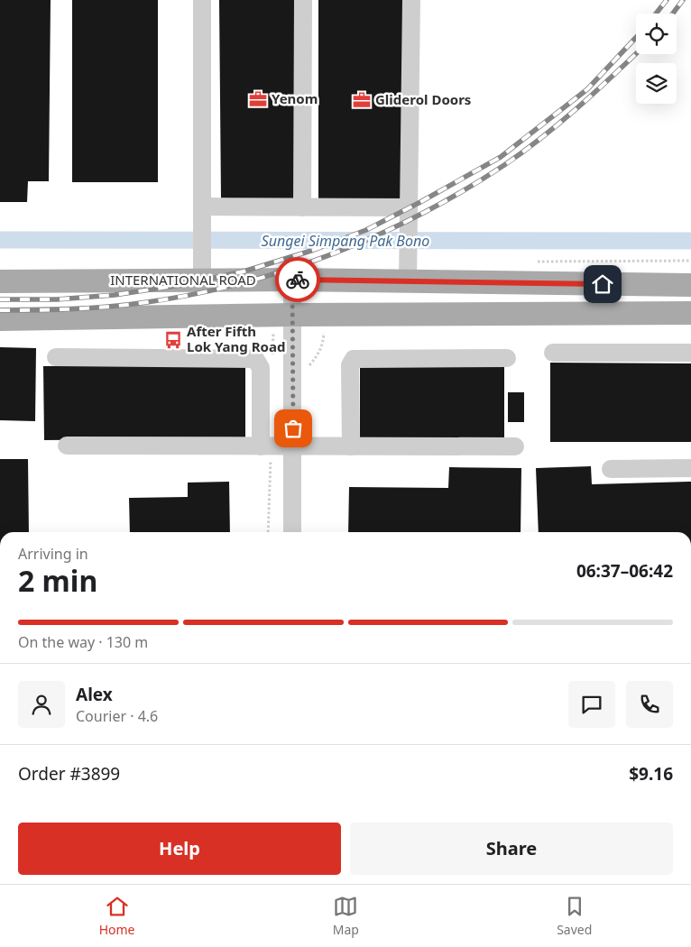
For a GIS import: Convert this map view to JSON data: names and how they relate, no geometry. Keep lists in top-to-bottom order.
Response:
{
  "streets": {
    "main road": ["INTERNATIONAL ROAD"]
  },
  "water": ["Sungei Simpang Pak Bono"],
  "places": {
    "office": ["Yenom", "Gliderol Doors"],
    "bus stop": ["After Fifth Lok Yang Road"]
  },
  "page": {
    "heading": ["2 min", "Arriving in", "06:37–06:42"],
    "panel": [
      "Alex",
      "Courier · 4.6",
      "Order #3899",
      "$9.16"
    ],
    "bar": "On the way · 130 m",
    "buttons": ["Help", "Share"],
    "tabs": ["Home", "Map", "Saved"]
  }
}
